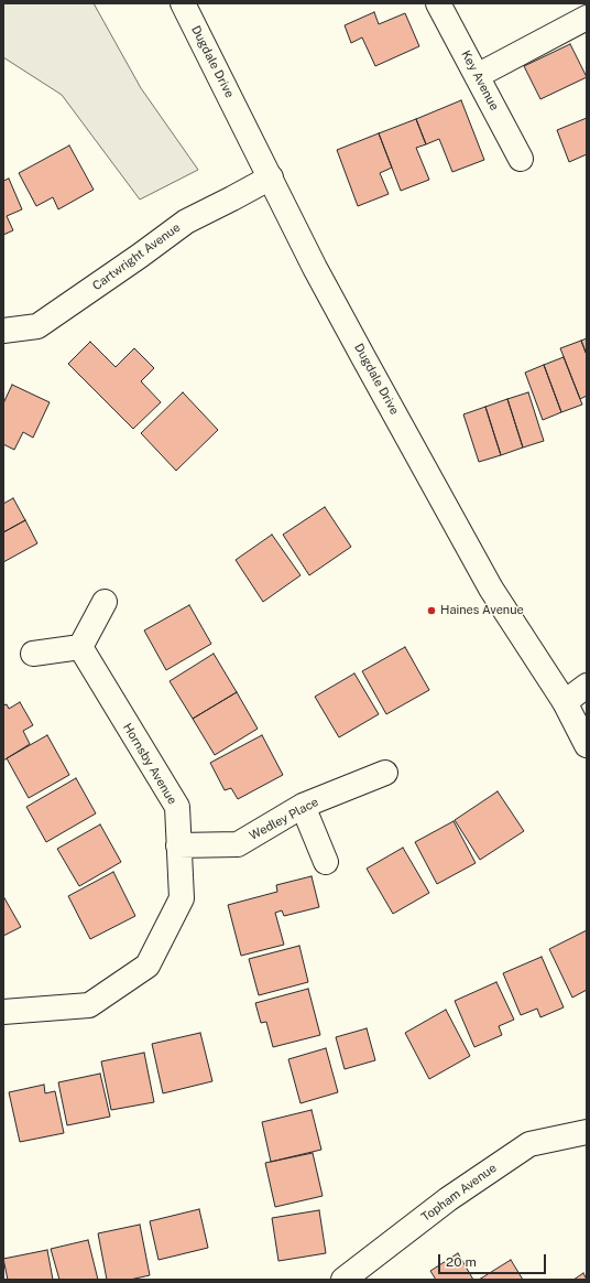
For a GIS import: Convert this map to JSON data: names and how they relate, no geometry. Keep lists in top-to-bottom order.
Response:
{
  "streets": {
    "street": [
      "Dugdale Drive",
      "Key Avenue",
      "Cartwright Avenue",
      "Hornsby Avenue",
      "Wedley Place",
      "Topham Avenue"
    ]
  },
  "crossings": [
    ["Dugdale Drive", "Cartwright Avenue"],
    ["Hornsby Avenue", "Wedley Place"]
  ],
  "places": ["Haines Avenue"],
  "scale_bar": "20 m"
}
